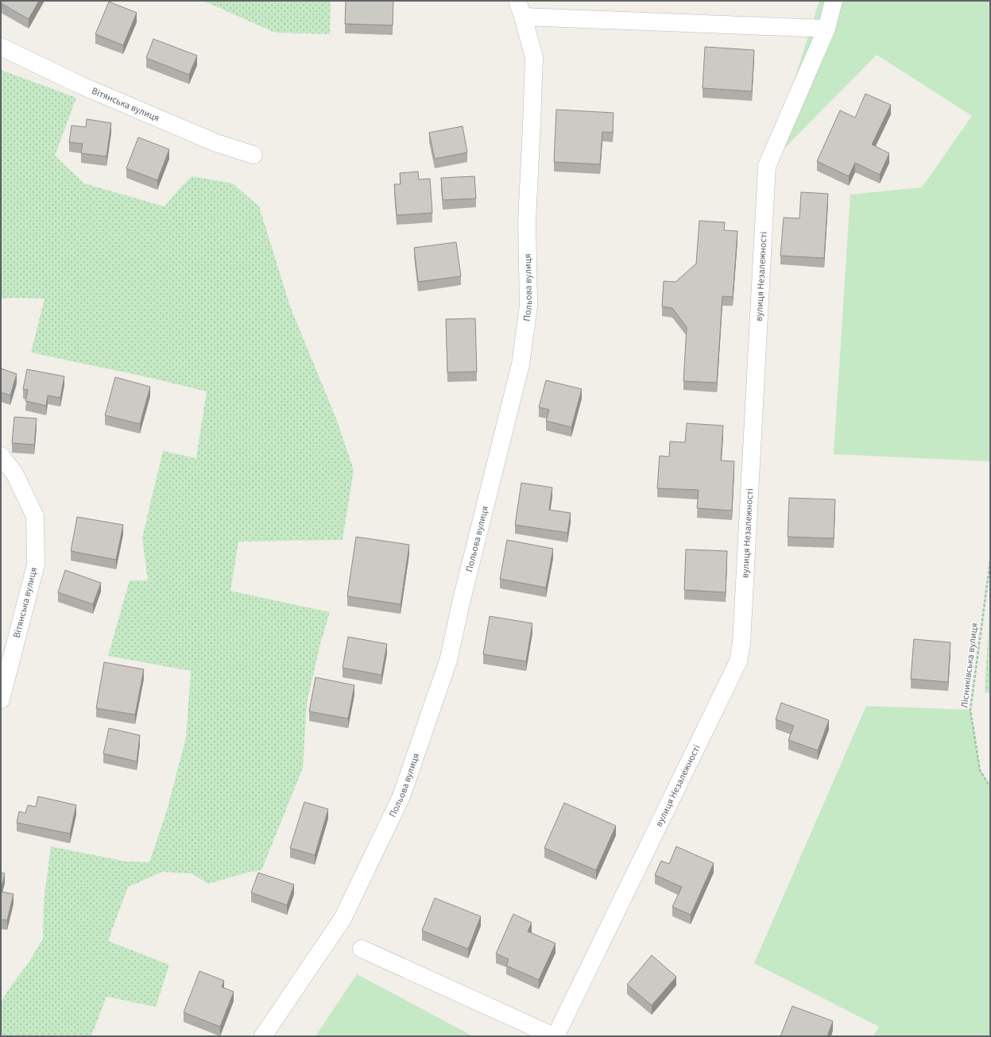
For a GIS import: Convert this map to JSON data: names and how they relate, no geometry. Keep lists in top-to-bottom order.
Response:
{
  "streets": {
    "street": ["Вітянська вулиця", "вулиця Незалежності", "Польова вулиця"],
    "path": ["Лісниківська вулиця"]
  }
}
